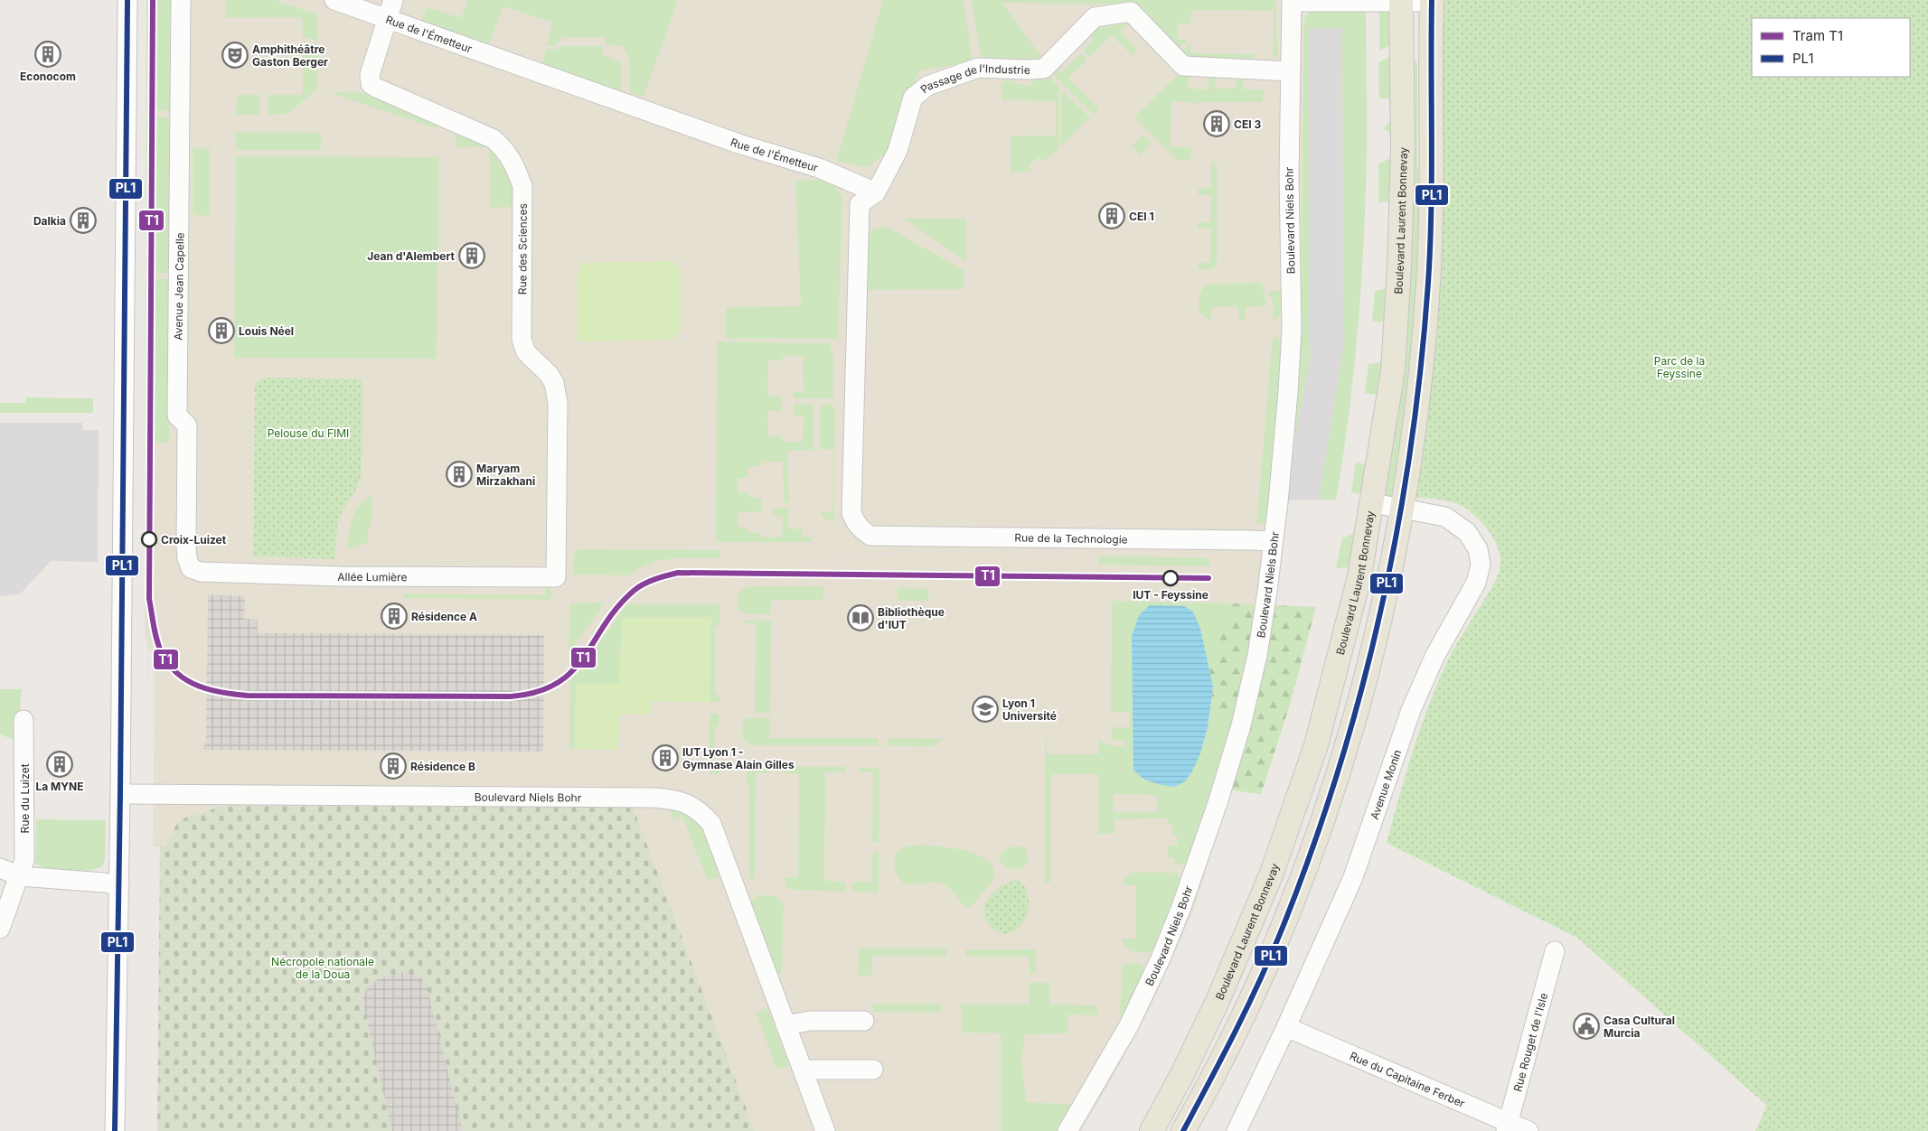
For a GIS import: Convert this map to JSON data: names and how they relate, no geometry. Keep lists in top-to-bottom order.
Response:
{
  "streets": {
    "main road": ["Boulevard Laurent Bonnevay"],
    "street": [
      "Rue de l'Émetteur",
      "Passage de l'Industrie",
      "Boulevard Niels Bohr",
      "Rue des Sciences",
      "Avenue Jean Capelle",
      "Rue de la Technologie",
      "Allée Lumière",
      "Avenue Monin",
      "Rue du Luizet",
      "Rue Rouget de l'Isle",
      "Rue du Capitaine Ferber"
    ]
  },
  "crossings": [
    ["Rue de l'Émetteur", "Passage de l'Industrie"],
    ["Rue de l'Émetteur", "Rue des Sciences"],
    ["Rue de l'Émetteur", "Rue de la Technologie"],
    ["Passage de l'Industrie", "Boulevard Niels Bohr"],
    ["Passage de l'Industrie", "Rue de la Technologie"],
    ["Boulevard Niels Bohr", "Rue de la Technologie"],
    ["Boulevard Laurent Bonnevay", "Avenue Monin"],
    ["Rue des Sciences", "Allée Lumière"],
    ["Avenue Jean Capelle", "Allée Lumière"],
    ["Avenue Monin", "Rue du Capitaine Ferber"],
    ["Rue Rouget de l'Isle", "Rue du Capitaine Ferber"]
  ],
  "parks": ["Parc de la Feyssine", "Pelouse du FIMI", "Nécropole nationale de la Doua"],
  "places": {
    "building": [
      "Econocom",
      "CEI 3",
      "CEI 1",
      "Dalkia",
      "Jean d'Alembert",
      "Louis Néel",
      "Maryam Mirzakhani",
      "Résidence A",
      "IUT Lyon 1 - Gymnase Alain Gilles",
      "La MYNE",
      "Résidence B"
    ],
    "theatre": ["Amphithéâtre Gaston Berger"],
    "other": ["Croix-Luizet", "IUT - Feyssine"],
    "library": ["Bibliothèque d'IUT"],
    "school or university": ["Lyon 1 Université"],
    "public building": ["Casa Cultural Murcia"]
  },
  "lines": ["tram line T1", "transit line PL1"],
  "legend": ["Tram T1", "PL1"]
}
